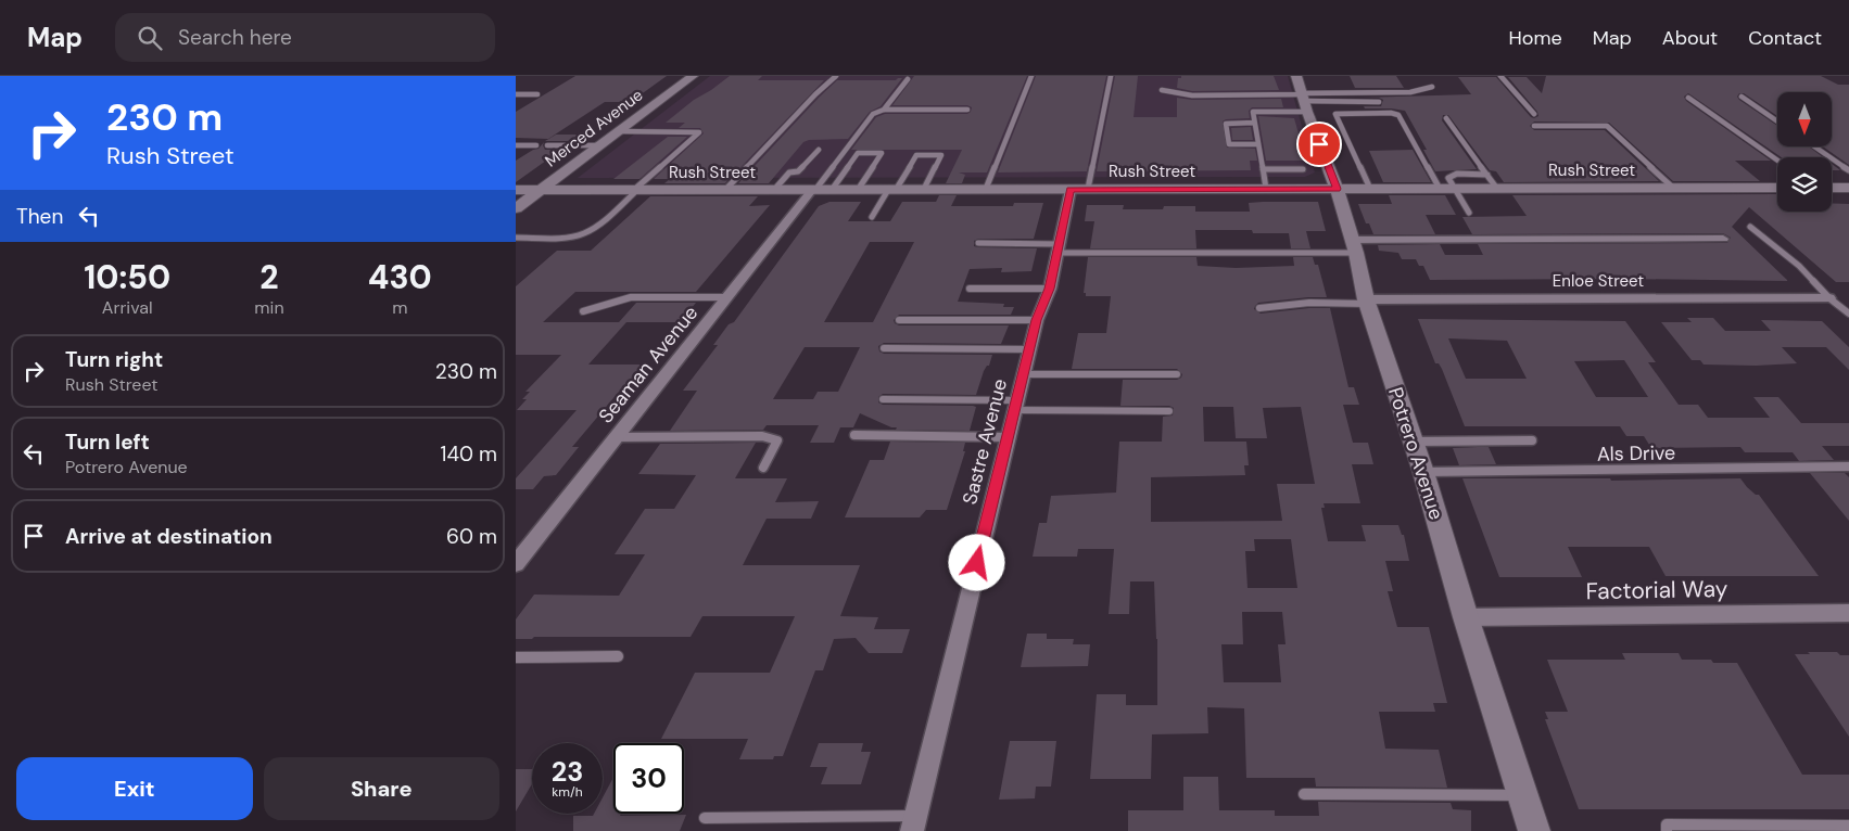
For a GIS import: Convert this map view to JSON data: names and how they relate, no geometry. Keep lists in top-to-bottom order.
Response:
{
  "streets": {
    "street": [
      "Merced Avenue",
      "Rush Street",
      "Enloe Street",
      "Seaman Avenue",
      "Sastre Avenue",
      "Potrero Avenue",
      "Factorial Way"
    ],
    "lane": ["Als Drive"]
  },
  "crossings": [
    ["Merced Avenue", "Rush Street"],
    ["Rush Street", "Seaman Avenue"],
    ["Rush Street", "Sastre Avenue"],
    ["Rush Street", "Potrero Avenue"],
    ["Enloe Street", "Potrero Avenue"],
    ["Potrero Avenue", "Als Drive"],
    ["Potrero Avenue", "Factorial Way"]
  ],
  "north": "bottom",
  "page": {
    "header": "Map",
    "search": "Search here",
    "nav": [
      "Home",
      "Map",
      "About",
      "Contact"
    ],
    "turn": ["230 m", "Rush Street"],
    "then": "Then",
    "eta": [
      "10:50",
      "Arrival",
      "2",
      "min",
      "430",
      "m"
    ],
    "list": [
      {
        "name": "Turn right",
        "note": "Rush Street",
        "value": "230 m"
      },
      {
        "name": "Turn left",
        "note": "Potrero Avenue",
        "value": "140 m"
      },
      {
        "name": "Arrive at destination",
        "value": "60 m"
      }
    ],
    "speed": "23 km/h",
    "limit": "30",
    "buttons": ["Exit", "Share"]
  }
}
